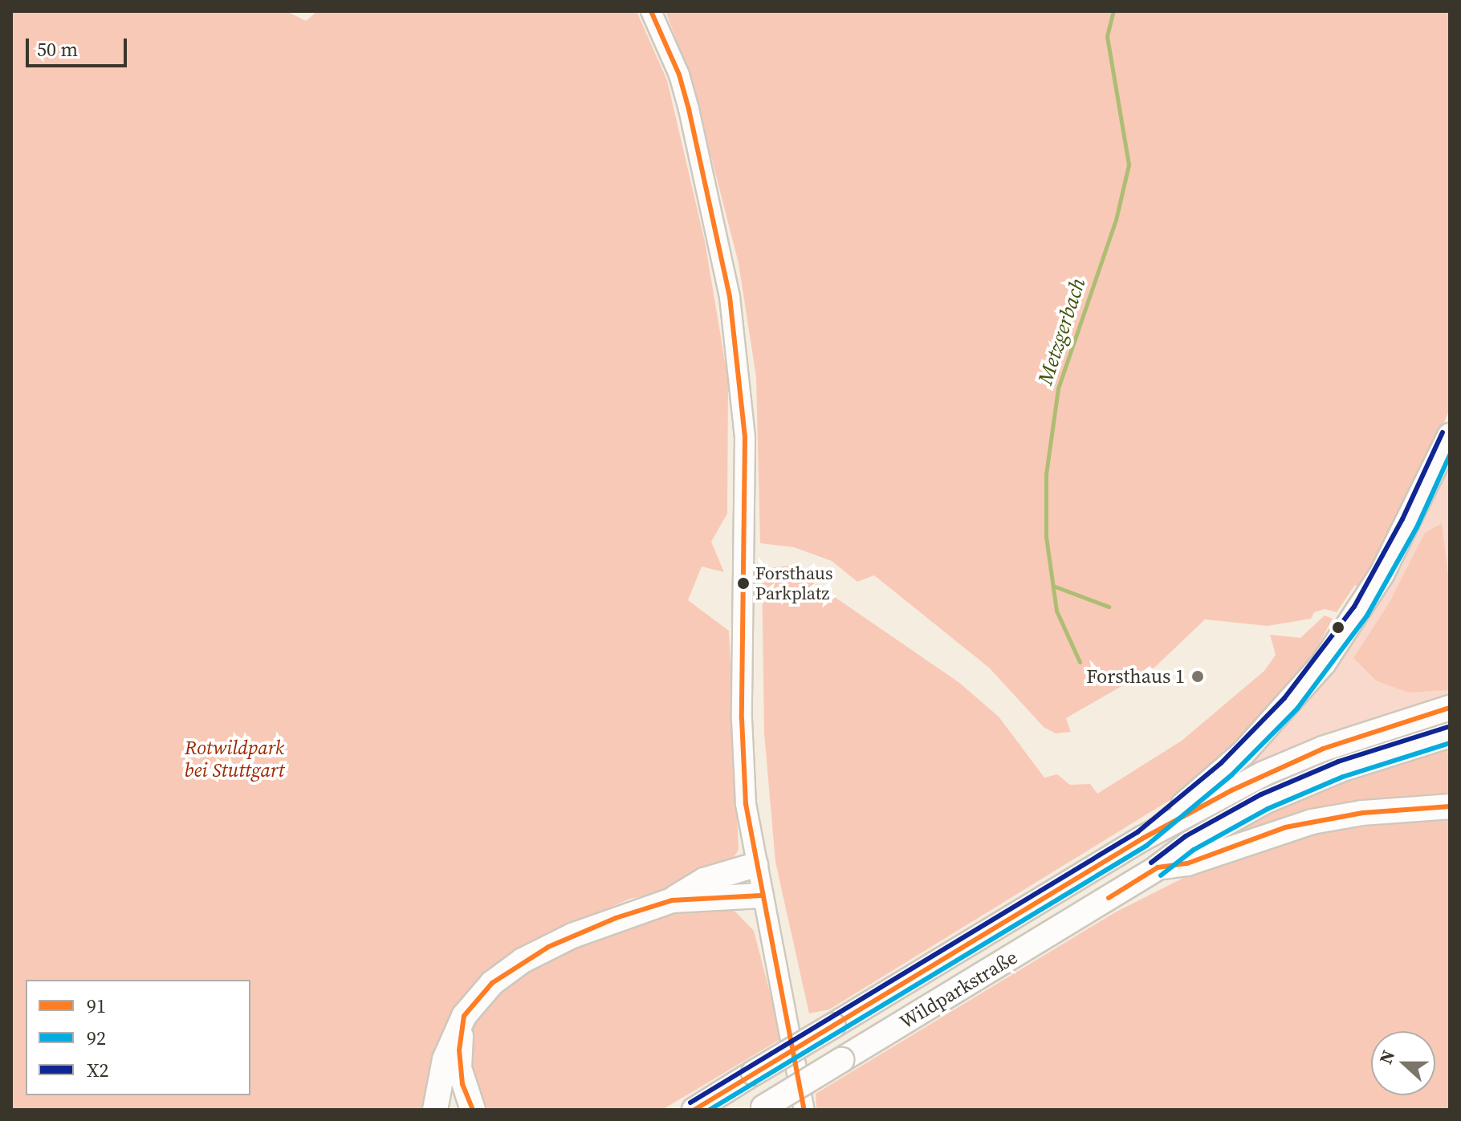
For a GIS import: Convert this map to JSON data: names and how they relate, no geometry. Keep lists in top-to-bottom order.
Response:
{
  "streets": {
    "highway": ["Wildparkstraße"]
  },
  "water": ["Metzgerbach"],
  "parks": ["Rotwildpark bei Stuttgart"],
  "places": ["Forsthaus Parkplatz", "Forsthaus 1"],
  "lines": ["transit line 91", "transit line X2", "transit line 92"],
  "legend": ["91", "92", "X2"],
  "scale_bar": "50 m",
  "north": "left"
}
